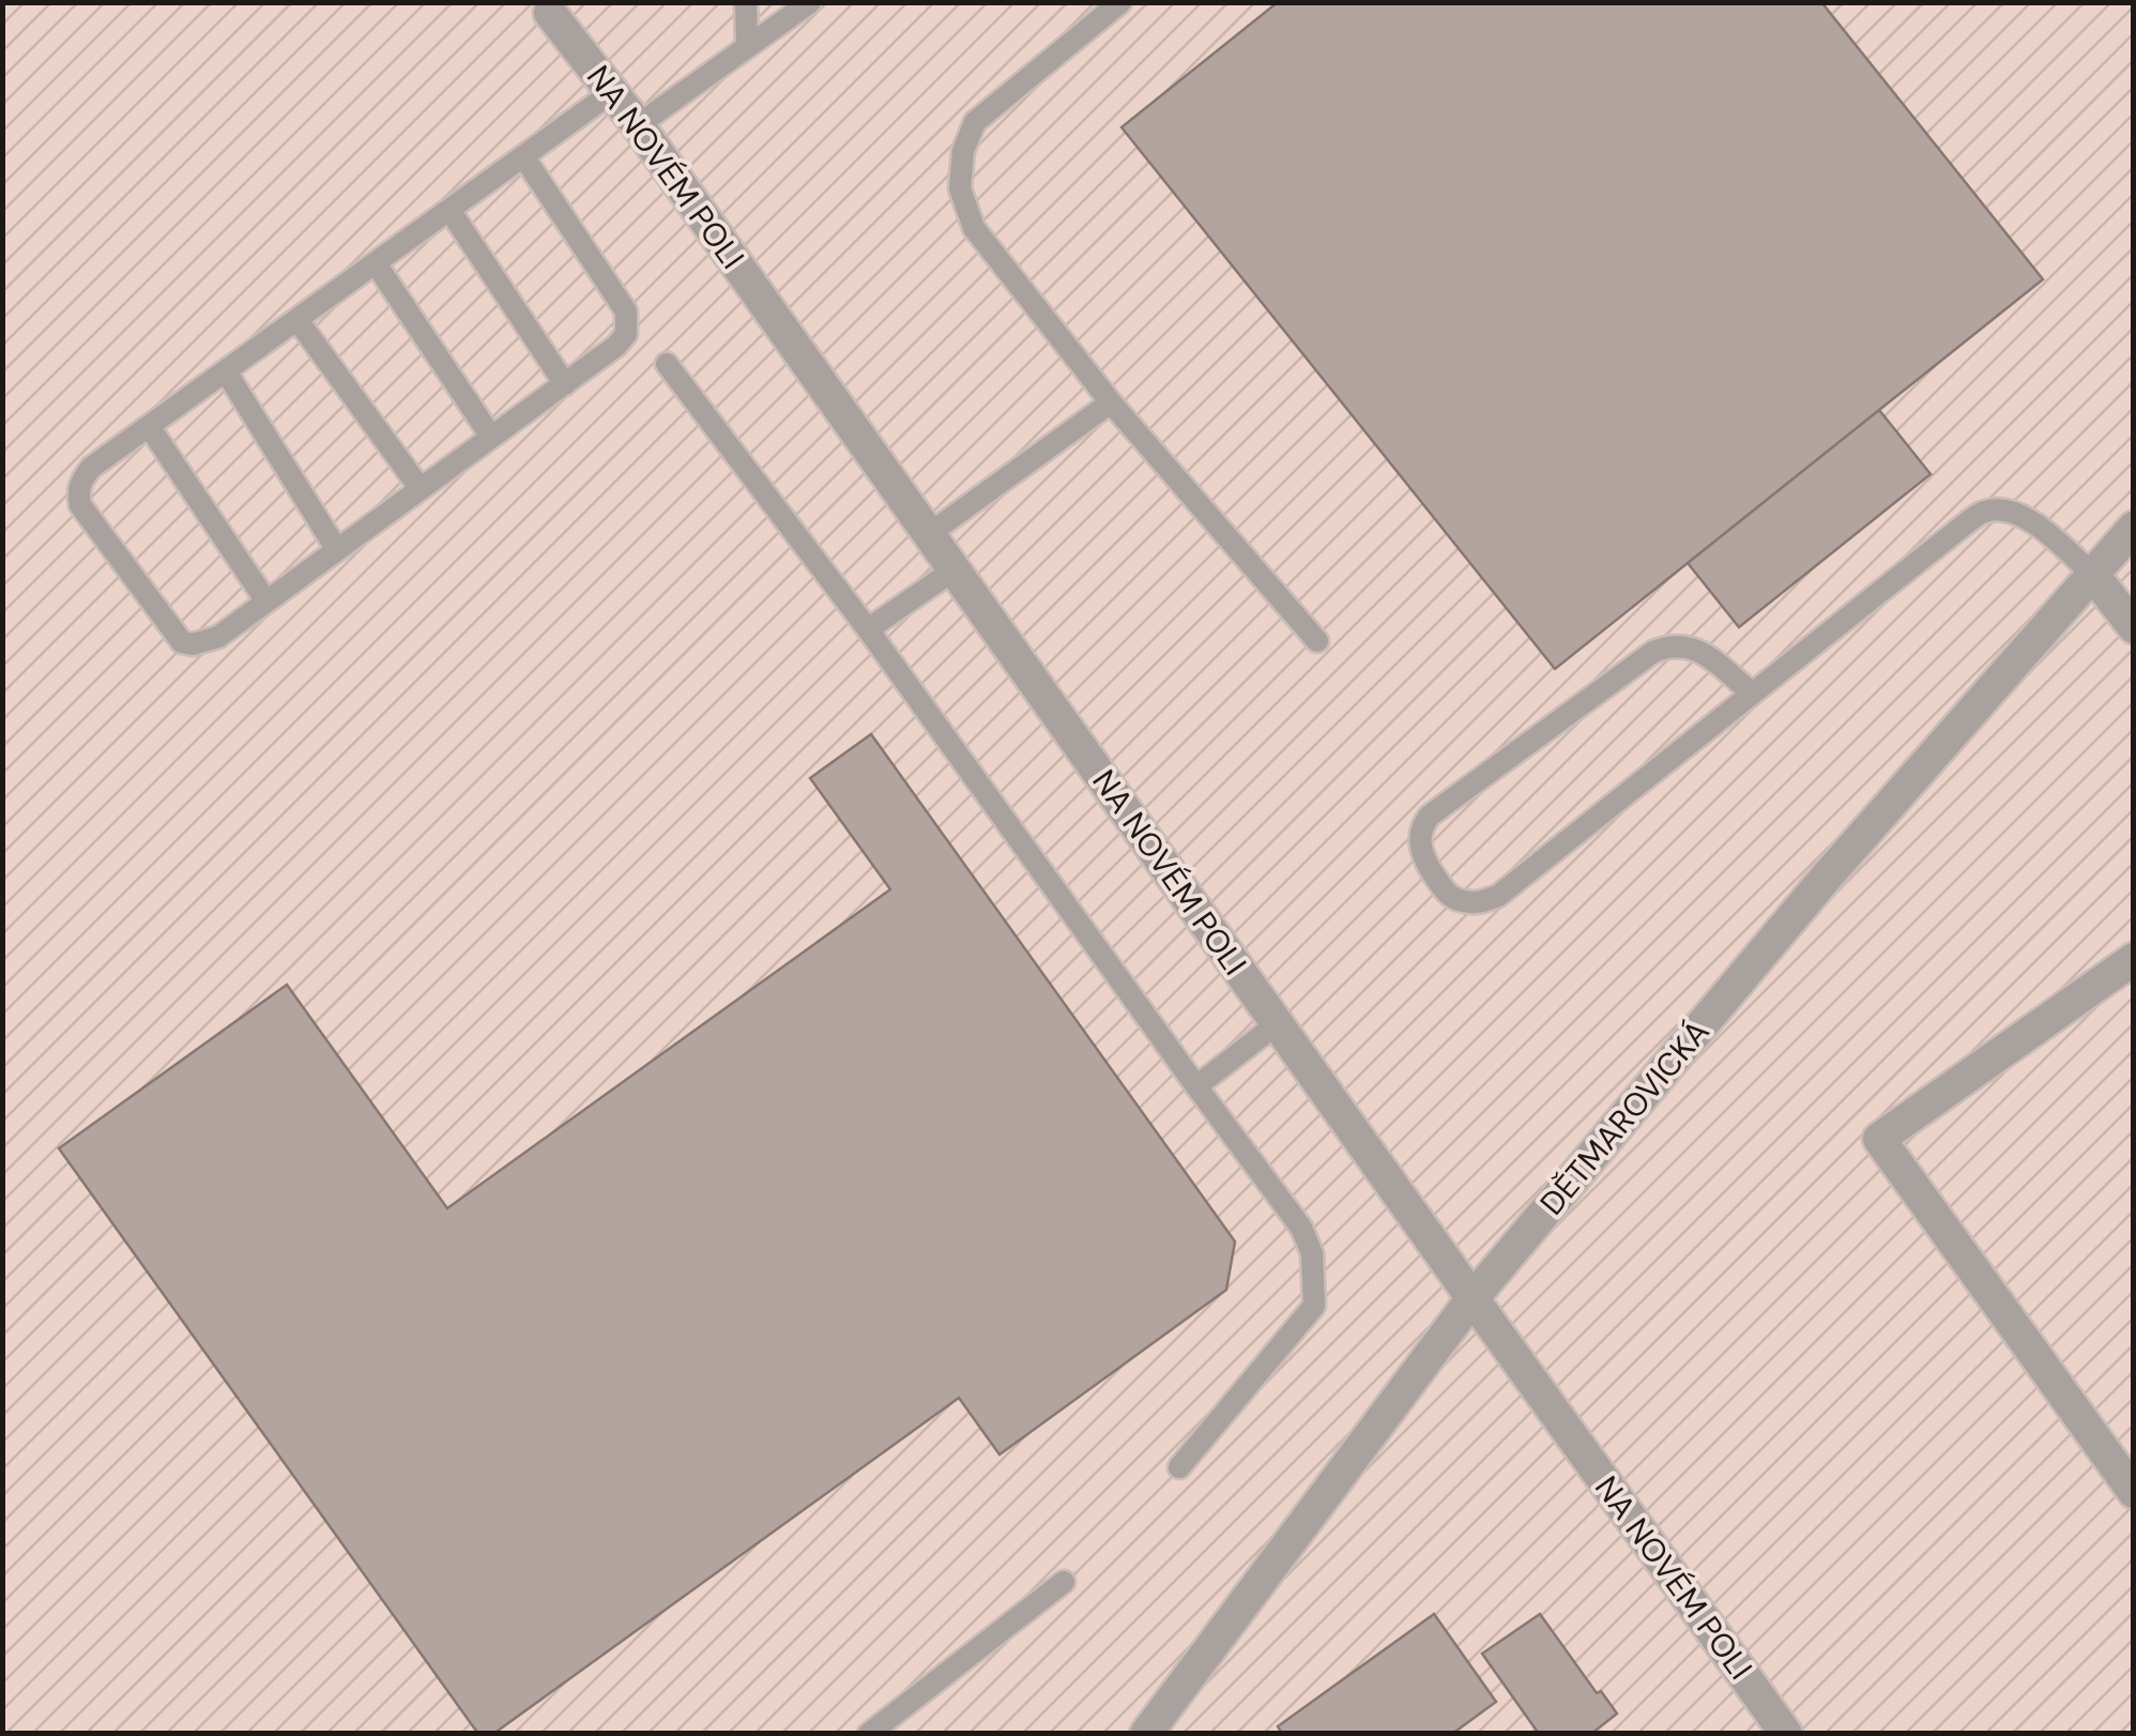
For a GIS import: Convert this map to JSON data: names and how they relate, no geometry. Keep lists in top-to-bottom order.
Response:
{
  "streets": {
    "street": ["NA NOVÉM POLI", "DĚTMAROVICKÁ"]
  },
  "crossings": [
    ["NA NOVÉM POLI", "DĚTMAROVICKÁ"]
  ]
}
